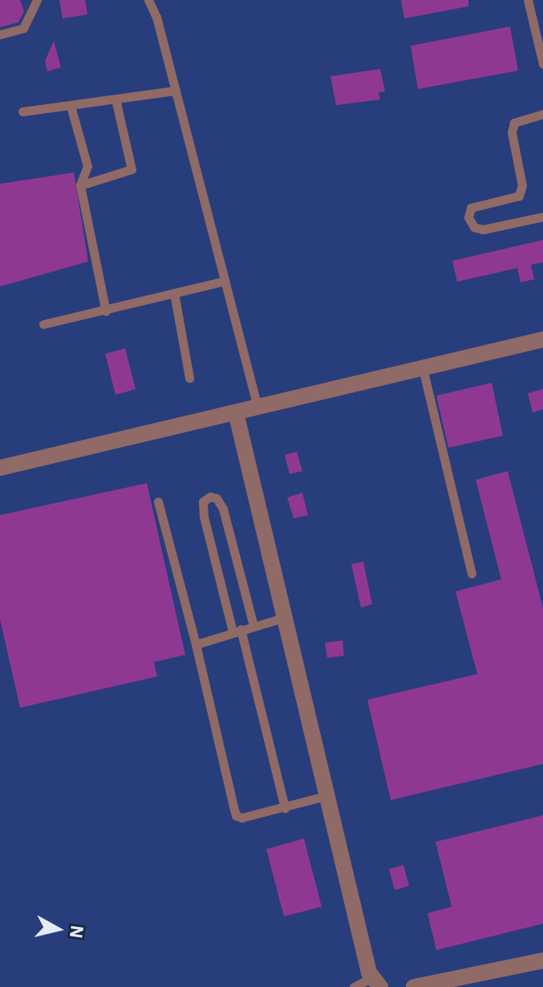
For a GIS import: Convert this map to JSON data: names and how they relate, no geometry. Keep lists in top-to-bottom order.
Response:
{
  "north": "right"
}
